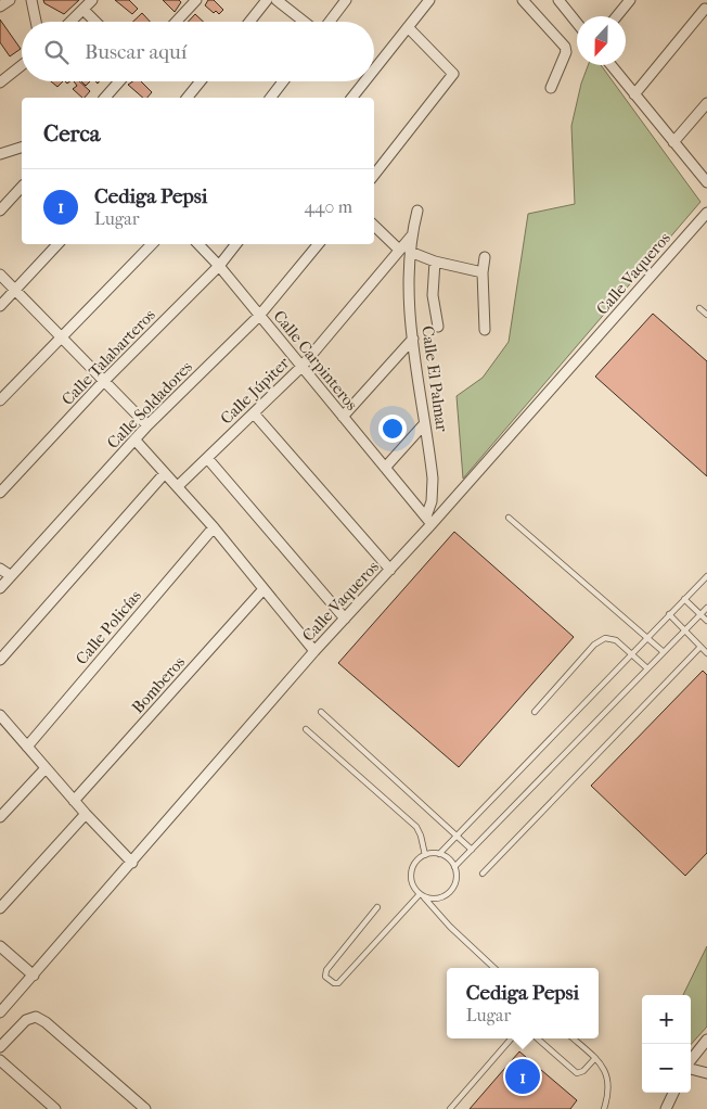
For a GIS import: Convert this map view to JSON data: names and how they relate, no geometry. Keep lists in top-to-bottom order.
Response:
{
  "streets": {
    "street": [
      "Calle Vaqueros",
      "Calle Talabarteros",
      "Calle Carpinteros",
      "Calle El Palmar",
      "Calle Júpiter",
      "Calle Soldadores",
      "Calle Policías",
      "Bomberos"
    ]
  },
  "crossings": [
    ["Calle Vaqueros", "Calle Carpinteros"],
    ["Calle Vaqueros", "Calle El Palmar"],
    ["Calle Talabarteros", "Calle Carpinteros"],
    ["Calle Carpinteros", "Calle El Palmar"],
    ["Calle Carpinteros", "Calle Júpiter"],
    ["Calle Carpinteros", "Calle Soldadores"],
    ["Calle El Palmar", "Calle Júpiter"]
  ],
  "north": "bottom",
  "page": {
    "search": "Buscar aquí",
    "heading": "Cerca",
    "list": [
      {
        "mark": "1",
        "name": "Cediga Pepsi",
        "note": "Lugar",
        "value": "440 m"
      }
    ],
    "popup": ["Cediga Pepsi", "Lugar"],
    "map_buttons": ["+", "−"],
    "pins": "1"
  }
}
